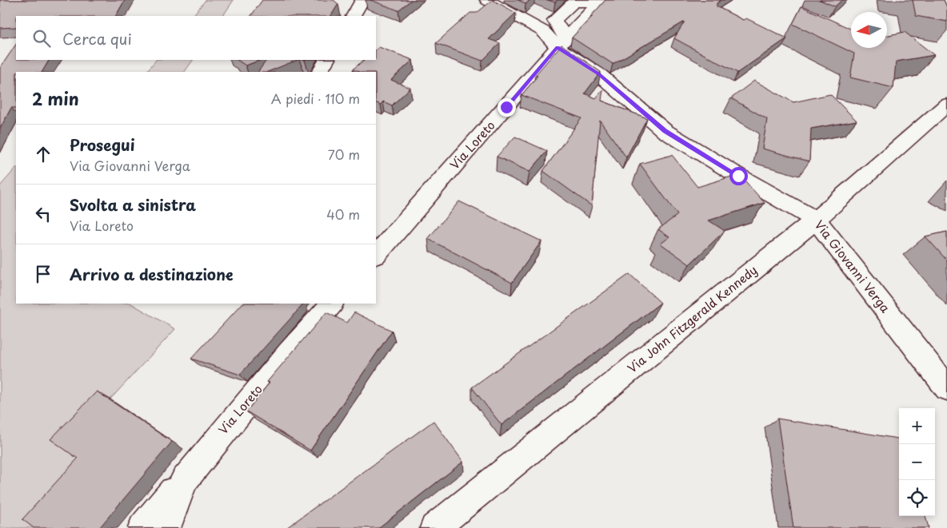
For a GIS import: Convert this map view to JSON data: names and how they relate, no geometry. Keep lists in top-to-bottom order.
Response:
{
  "streets": {
    "street": ["Via Loreto", "Via Giovanni Verga", "Via John Fitzgerald Kennedy"]
  },
  "crossings": [
    ["Via Loreto", "Via Giovanni Verga"],
    ["Via Giovanni Verga", "Via John Fitzgerald Kennedy"]
  ],
  "north": "left",
  "page": {
    "search": "Cerca qui",
    "heading": ["2 min", "A piedi · 110 m"],
    "list": [
      ["Prosegui", "Via Giovanni Verga", "70 m"],
      ["Svolta a sinistra", "Via Loreto", "40 m"],
      "Arrivo a destinazione"
    ],
    "map_buttons": ["+", "−"]
  }
}
